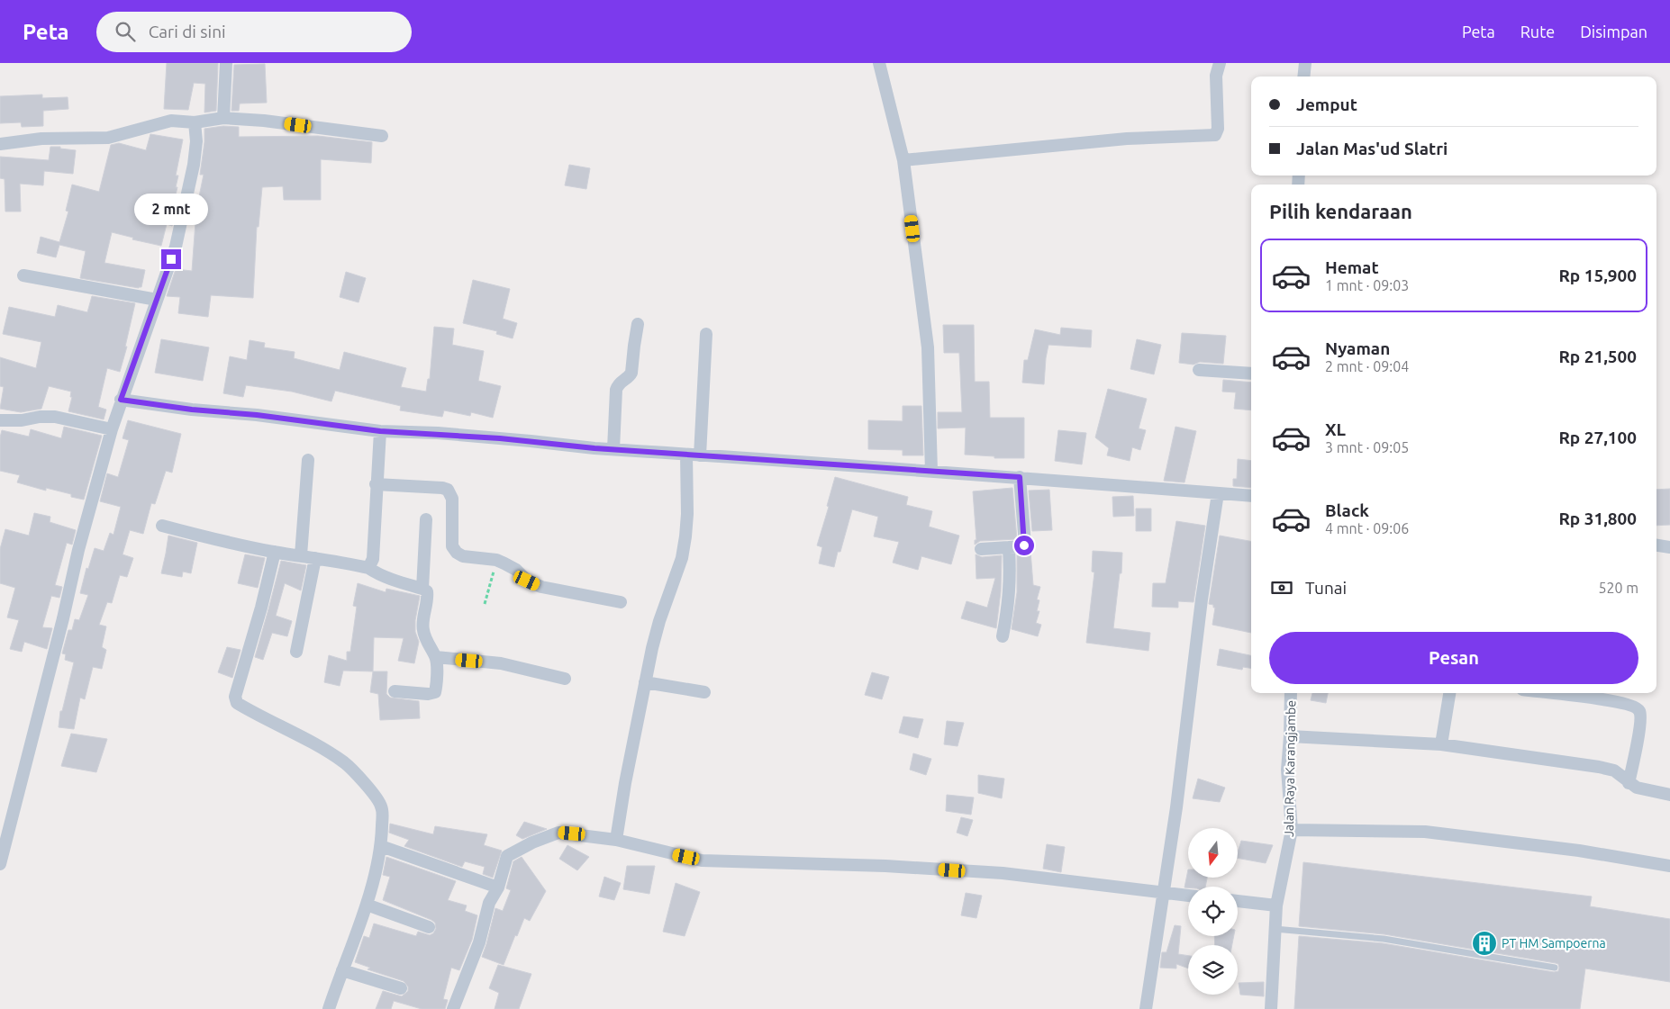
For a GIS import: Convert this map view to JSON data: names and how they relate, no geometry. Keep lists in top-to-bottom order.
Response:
{
  "streets": {
    "street": ["Jalan Raya Karangjambe"]
  },
  "places": {
    "building": ["PT HM Sampoerna"]
  },
  "north": "bottom",
  "page": {
    "header": "Peta",
    "search": "Cari di sini",
    "nav": ["Peta", "Rute", "Disimpan"],
    "banner": ["Jemput", "Jalan Mas'ud Slatri"],
    "heading": "Pilih kendaraan",
    "bubble": "2 mnt",
    "list": [
      {
        "name": "Hemat",
        "note": "1 mnt · 09:03",
        "value": "Rp 15,900"
      },
      {
        "name": "Nyaman",
        "note": "2 mnt · 09:04",
        "value": "Rp 21,500"
      },
      {
        "name": "XL",
        "note": "3 mnt · 09:05",
        "value": "Rp 27,100"
      },
      {
        "name": "Black",
        "note": "4 mnt · 09:06",
        "value": "Rp 31,800"
      }
    ],
    "pay": ["Tunai", "520 m"],
    "buttons": "Pesan"
  }
}
